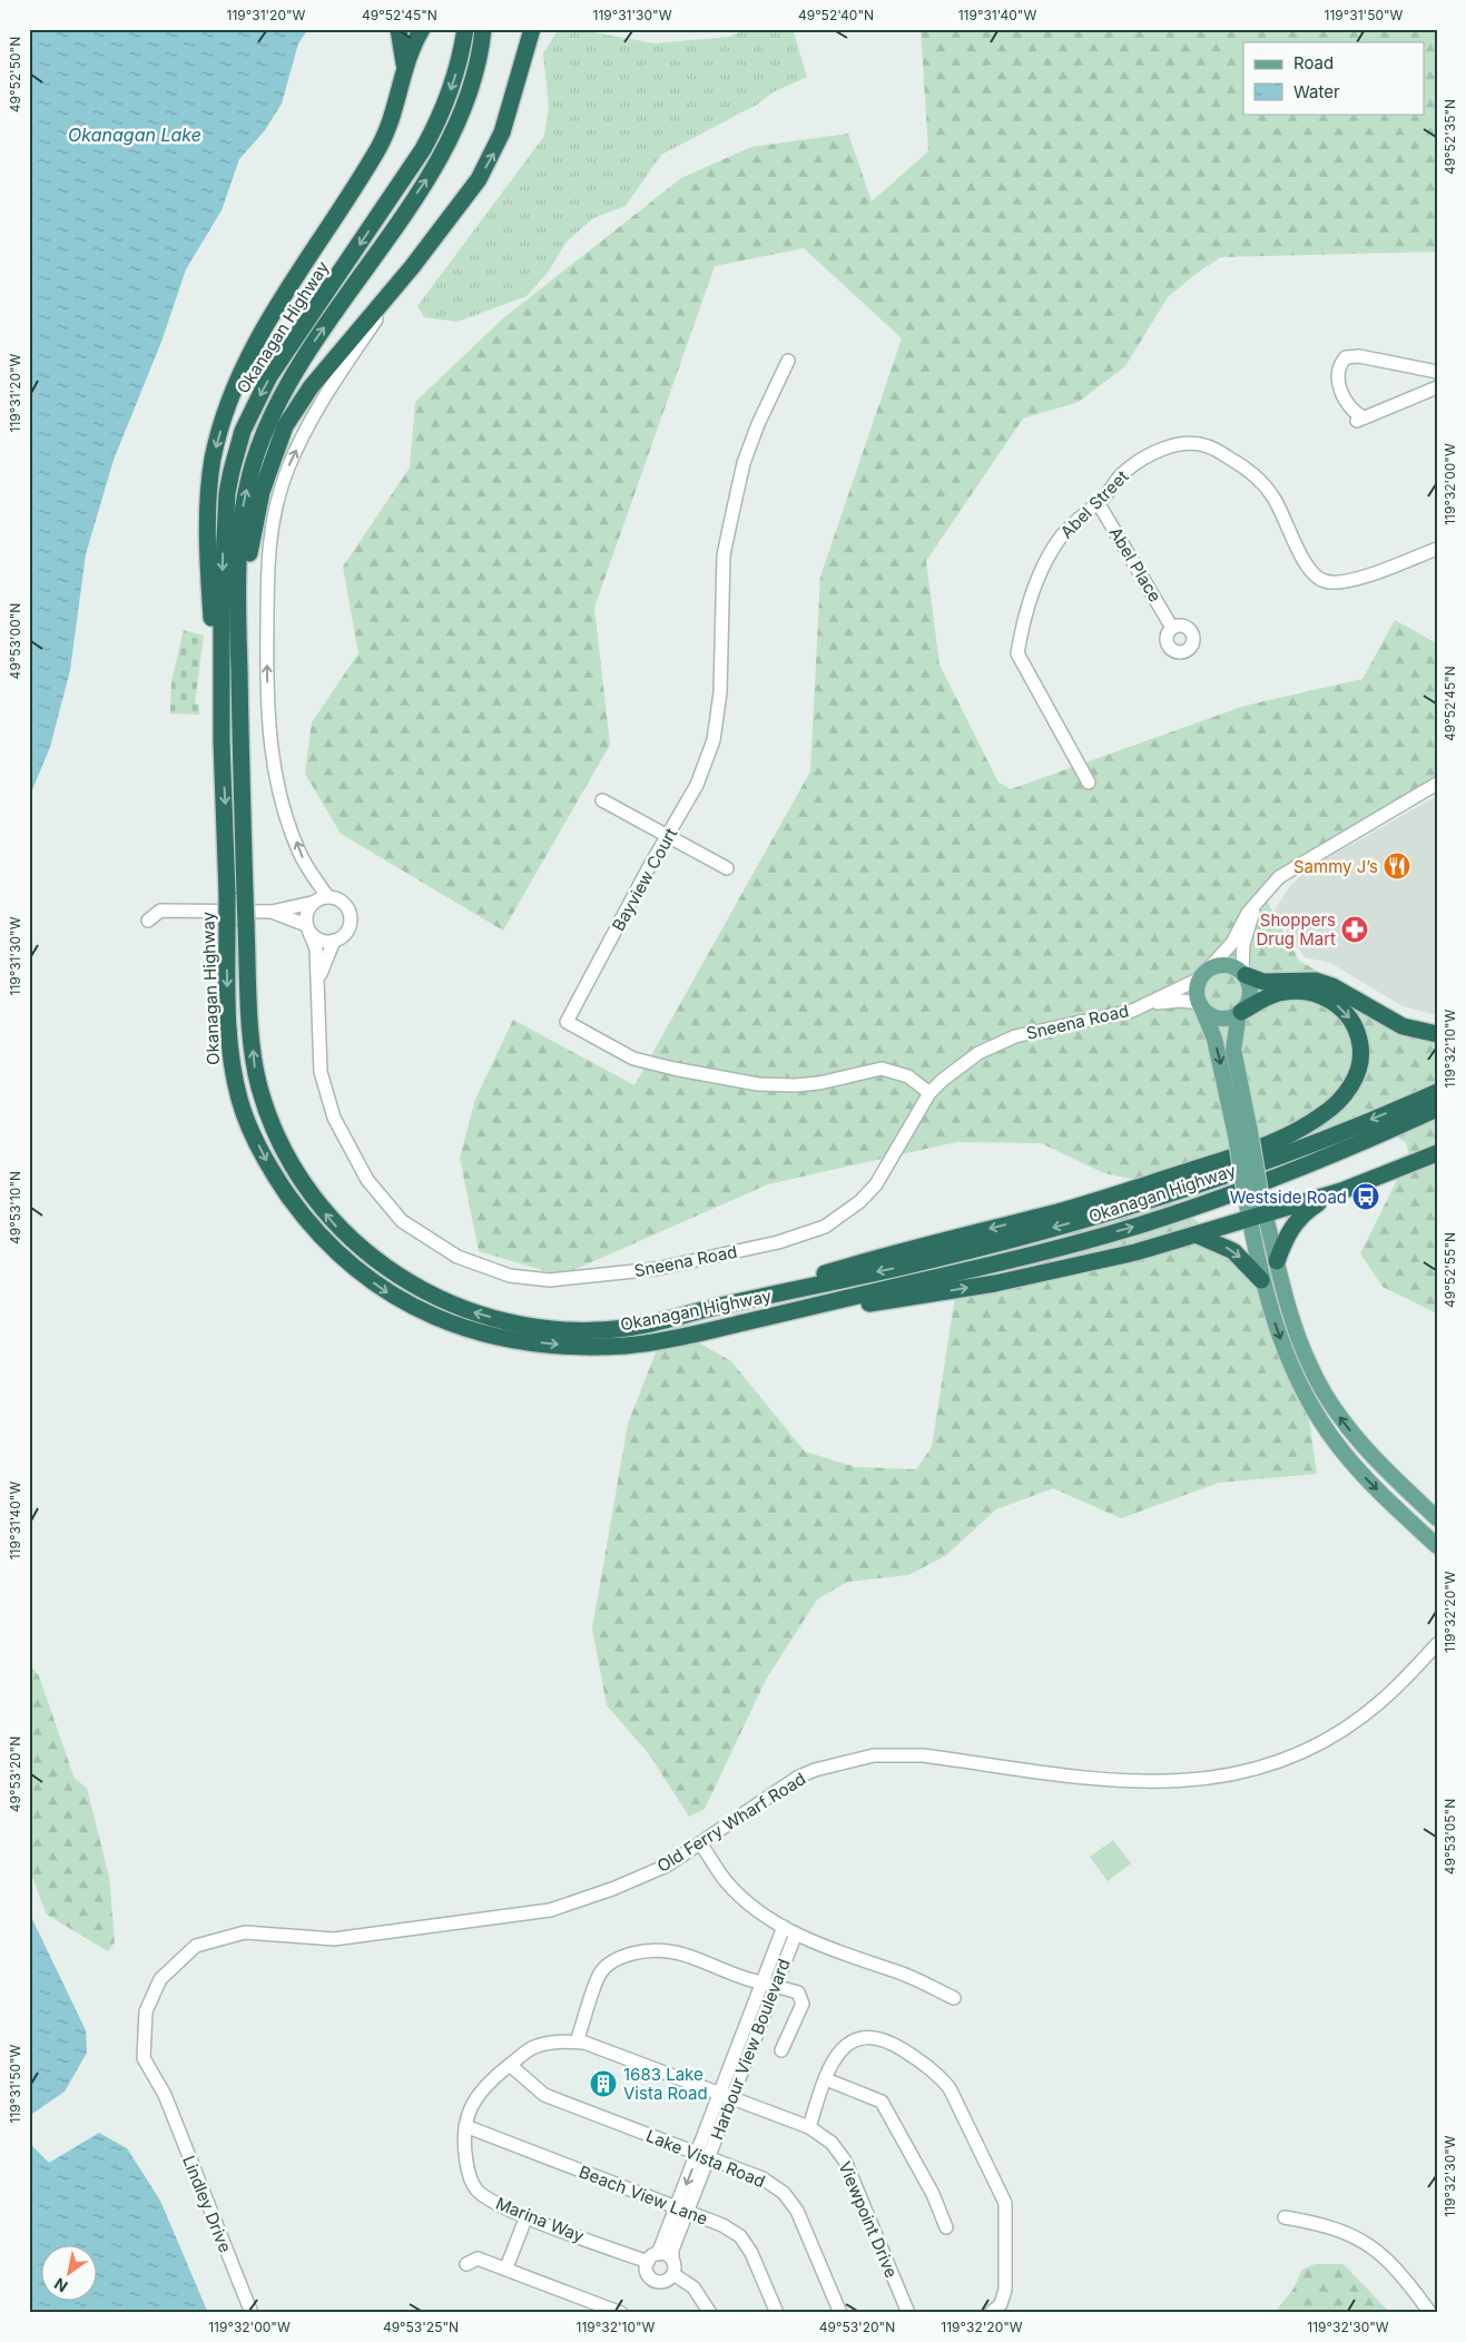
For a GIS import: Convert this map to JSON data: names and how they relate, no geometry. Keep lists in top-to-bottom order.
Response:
{
  "streets": {
    "highway": ["Okanagan Highway"],
    "street": [
      "Abel Street",
      "Abel Place",
      "Bayview Court",
      "Sneena Road",
      "Old Ferry Wharf Road",
      "Harbour View Boulevard",
      "Lake Vista Road",
      "Beach View Lane",
      "Lindley Drive",
      "Marina Way",
      "Viewpoint Drive"
    ]
  },
  "crossings": [
    ["Abel Street", "Abel Place"],
    ["Bayview Court", "Sneena Road"],
    ["Old Ferry Wharf Road", "Lindley Drive"],
    ["Harbour View Boulevard", "Lake Vista Road"],
    ["Harbour View Boulevard", "Beach View Lane"],
    ["Harbour View Boulevard", "Marina Way"],
    ["Harbour View Boulevard", "Viewpoint Drive"],
    ["Lake Vista Road", "Marina Way"],
    ["Lake Vista Road", "Viewpoint Drive"],
    ["Beach View Lane", "Marina Way"],
    ["Marina Way", "Viewpoint Drive"]
  ],
  "water": ["Okanagan Lake"],
  "places": {
    "restaurant": ["Sammy J’s"],
    "pharmacy": ["Shoppers Drug Mart"],
    "bus stop": ["Westside Road"],
    "building": ["1683 Lake Vista Road"]
  },
  "legend": ["Road", "Water"],
  "north": "bottom left",
  "coordinates": [
    "119°31'20\"W",
    "49°52'45\"N",
    "119°31'30\"W",
    "49°52'40\"N",
    "119°31'40\"W",
    "119°31'50\"W",
    "49°52'50\"N",
    "49°52'35\"N",
    "119°32'00\"W",
    "49°53'00\"N",
    "119°32'10\"W",
    "49°53'10\"N",
    "49°52'55\"N",
    "119°32'20\"W",
    "49°53'20\"N",
    "49°53'05\"N",
    "119°32'30\"W",
    "49°53'25\"N"
  ]
}
